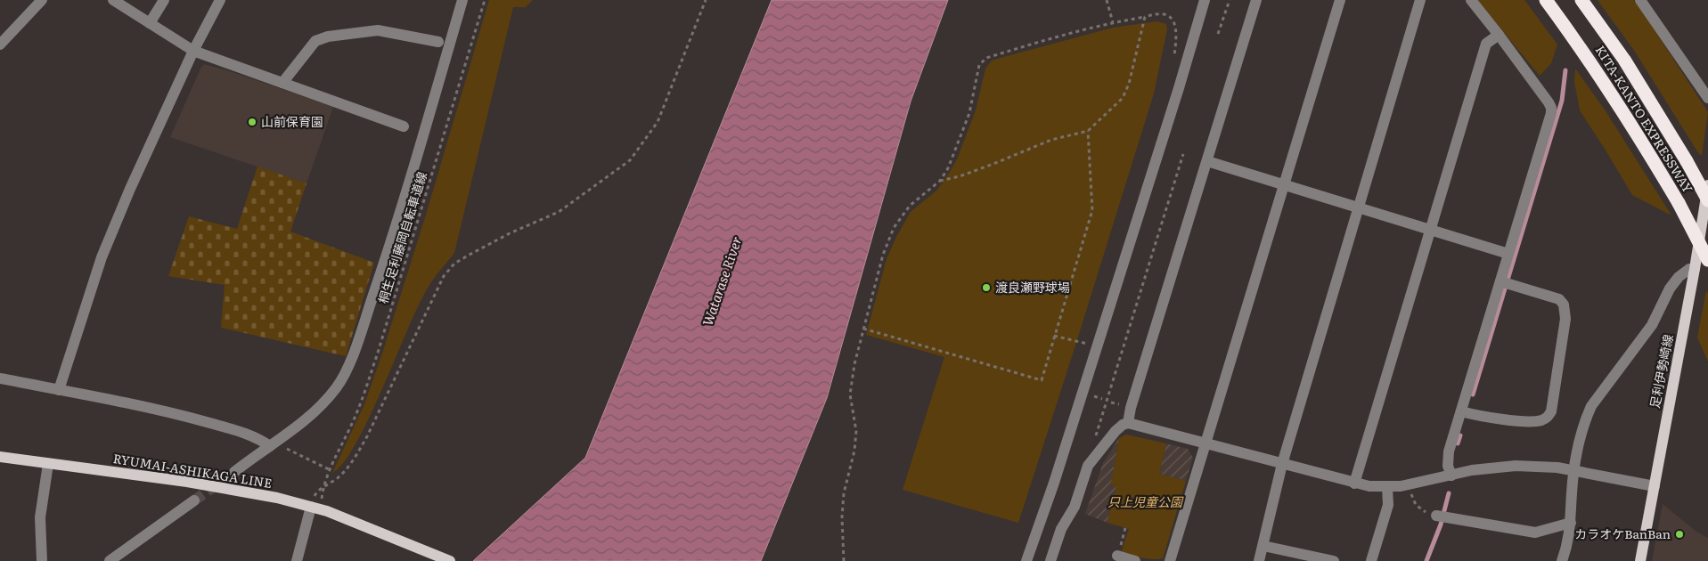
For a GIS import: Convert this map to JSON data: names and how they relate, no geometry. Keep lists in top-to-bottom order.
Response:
{
  "streets": {
    "highway": ["KITA-KANTO EXPRESSWAY"],
    "main road": ["足利伊勢崎線", "RYUMAI-ASHIKAGA LINE"],
    "path": ["桐生足利藤岡自転車道線"]
  },
  "crossings": [
    ["KITA-KANTO EXPRESSWAY", "足利伊勢崎線"]
  ],
  "water": ["Watarase River"],
  "parks": ["只上児童公園"],
  "places": ["山前保育園", "渡良瀬野球場", "カラオケBanBan"]
}
